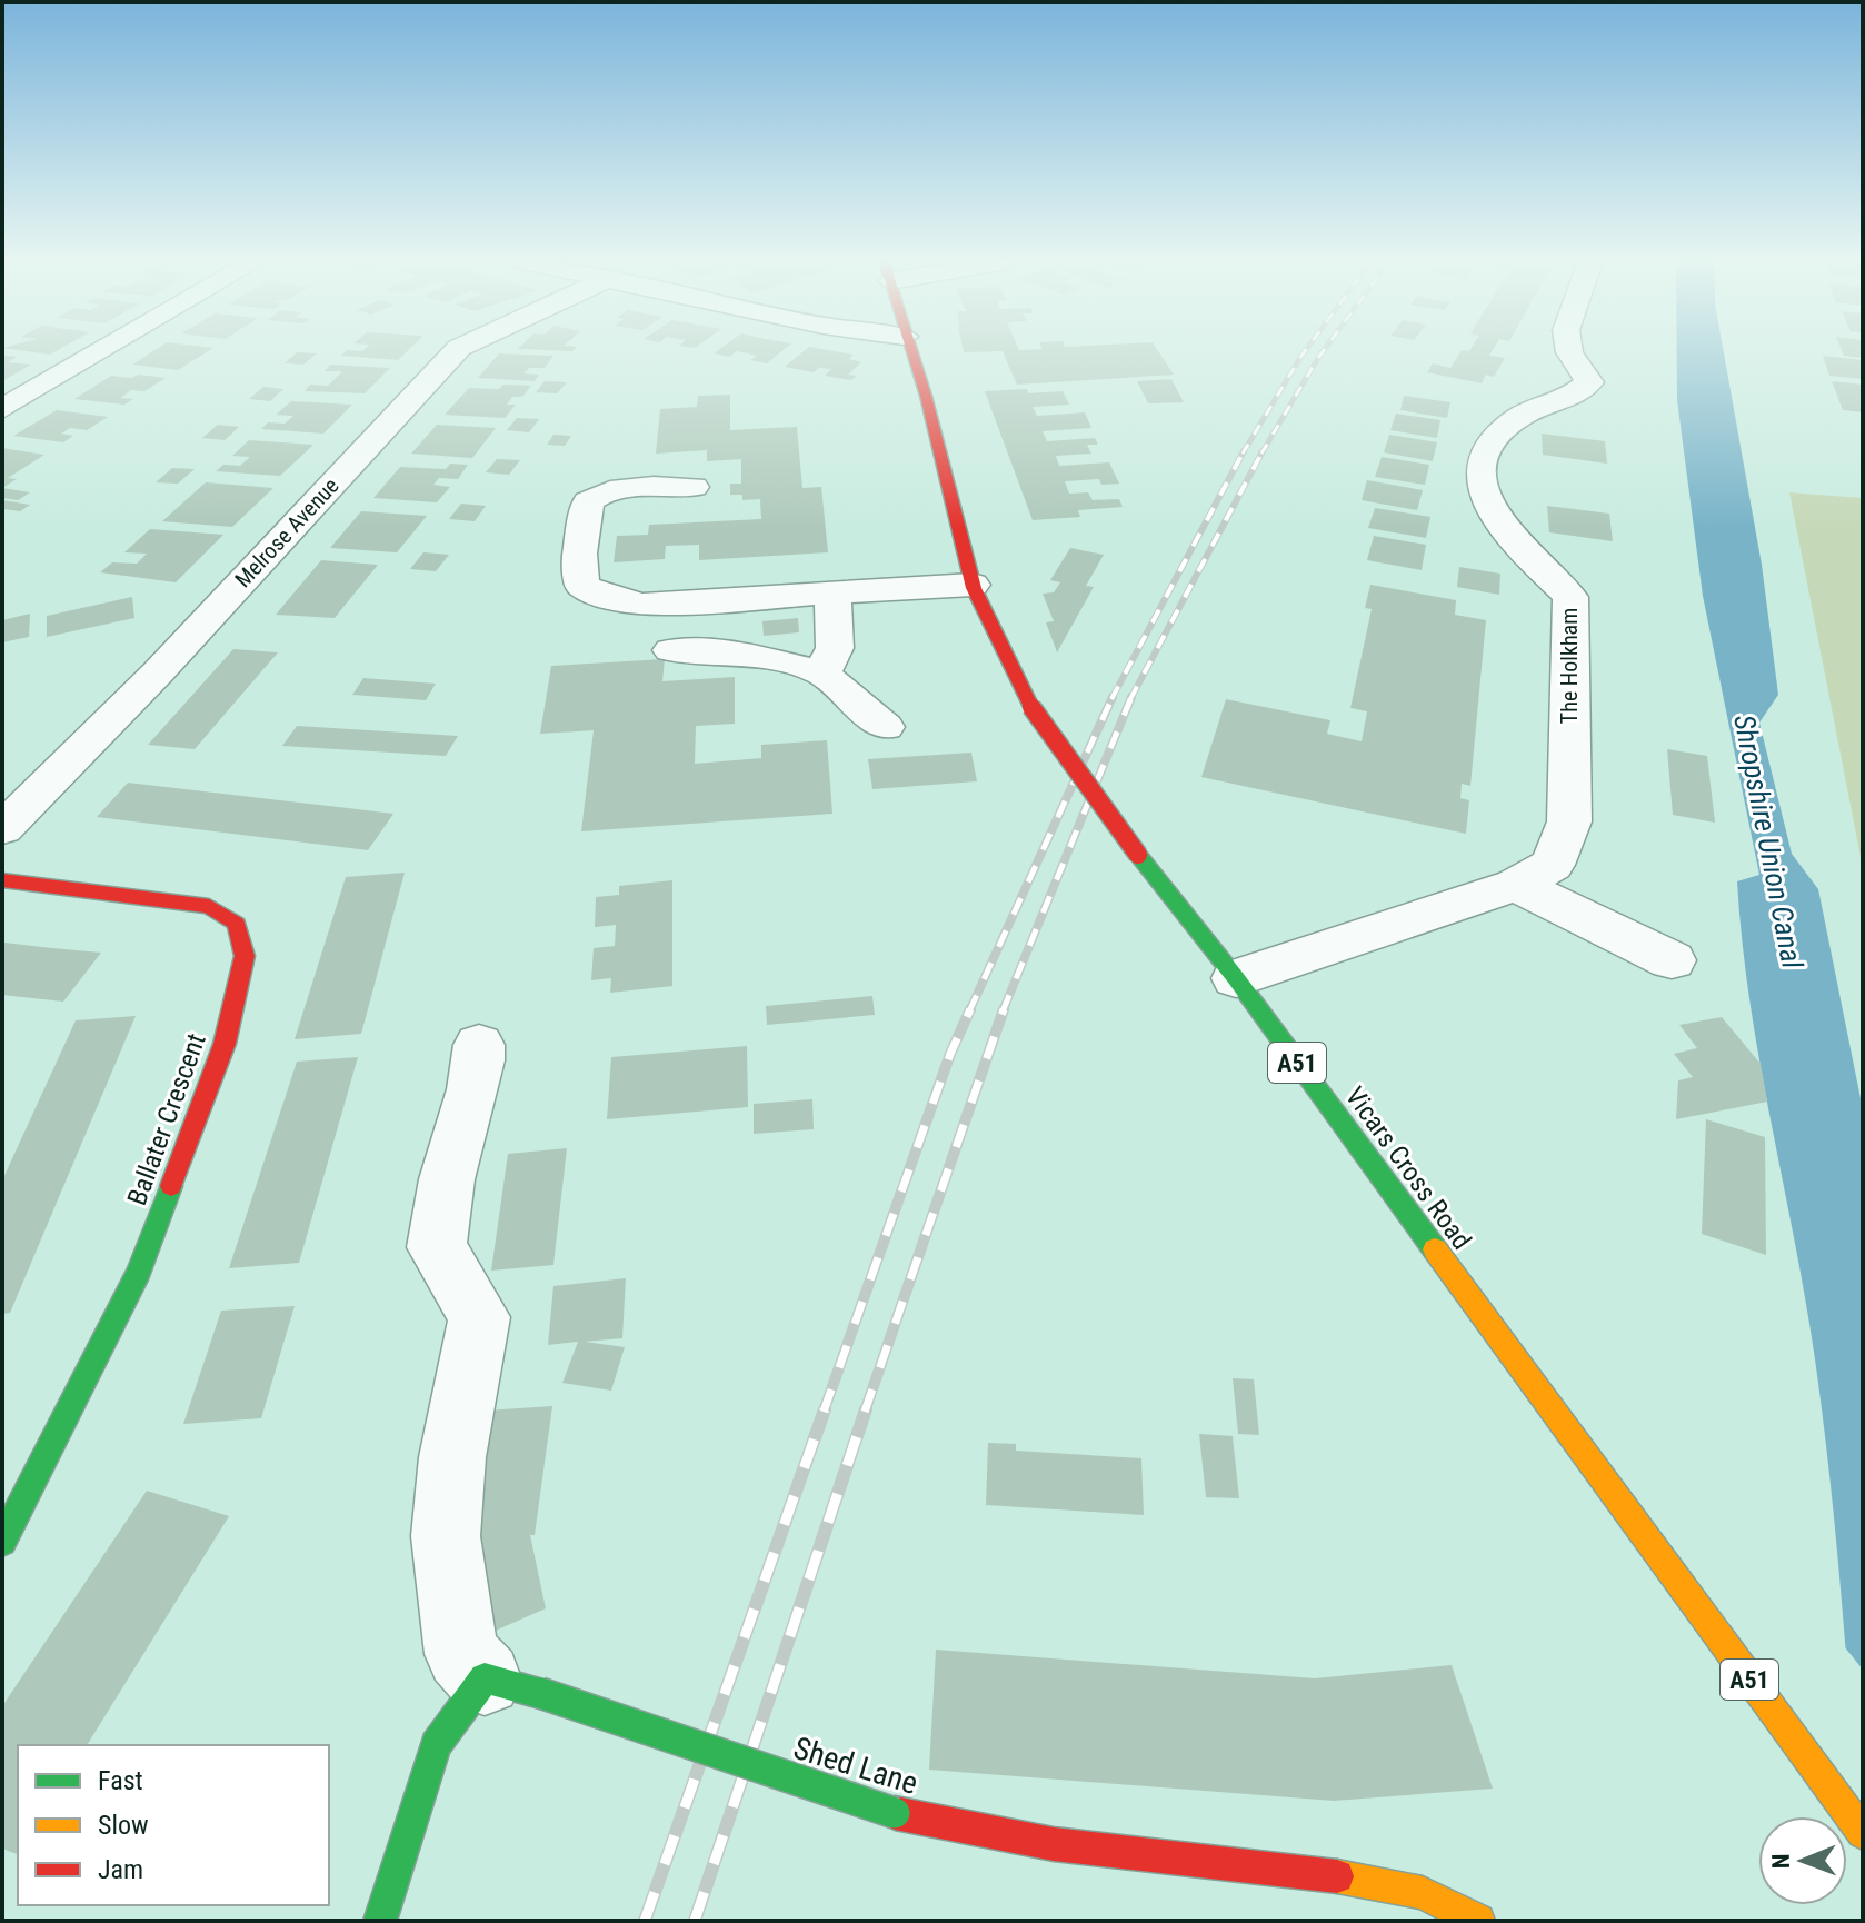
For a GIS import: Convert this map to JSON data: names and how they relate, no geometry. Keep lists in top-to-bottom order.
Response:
{
  "streets": {
    "main road": [
      "A51",
      "Ballater Crescent",
      "Vicars Cross Road",
      "Shed Lane"
    ],
    "street": ["Melrose Avenue", "The Holkham"]
  },
  "crossings": [
    ["The Holkham", "Vicars Cross Road"]
  ],
  "water": ["Shropshire Union Canal"],
  "legend": ["Fast", "Slow", "Jam"],
  "north": "left"
}
